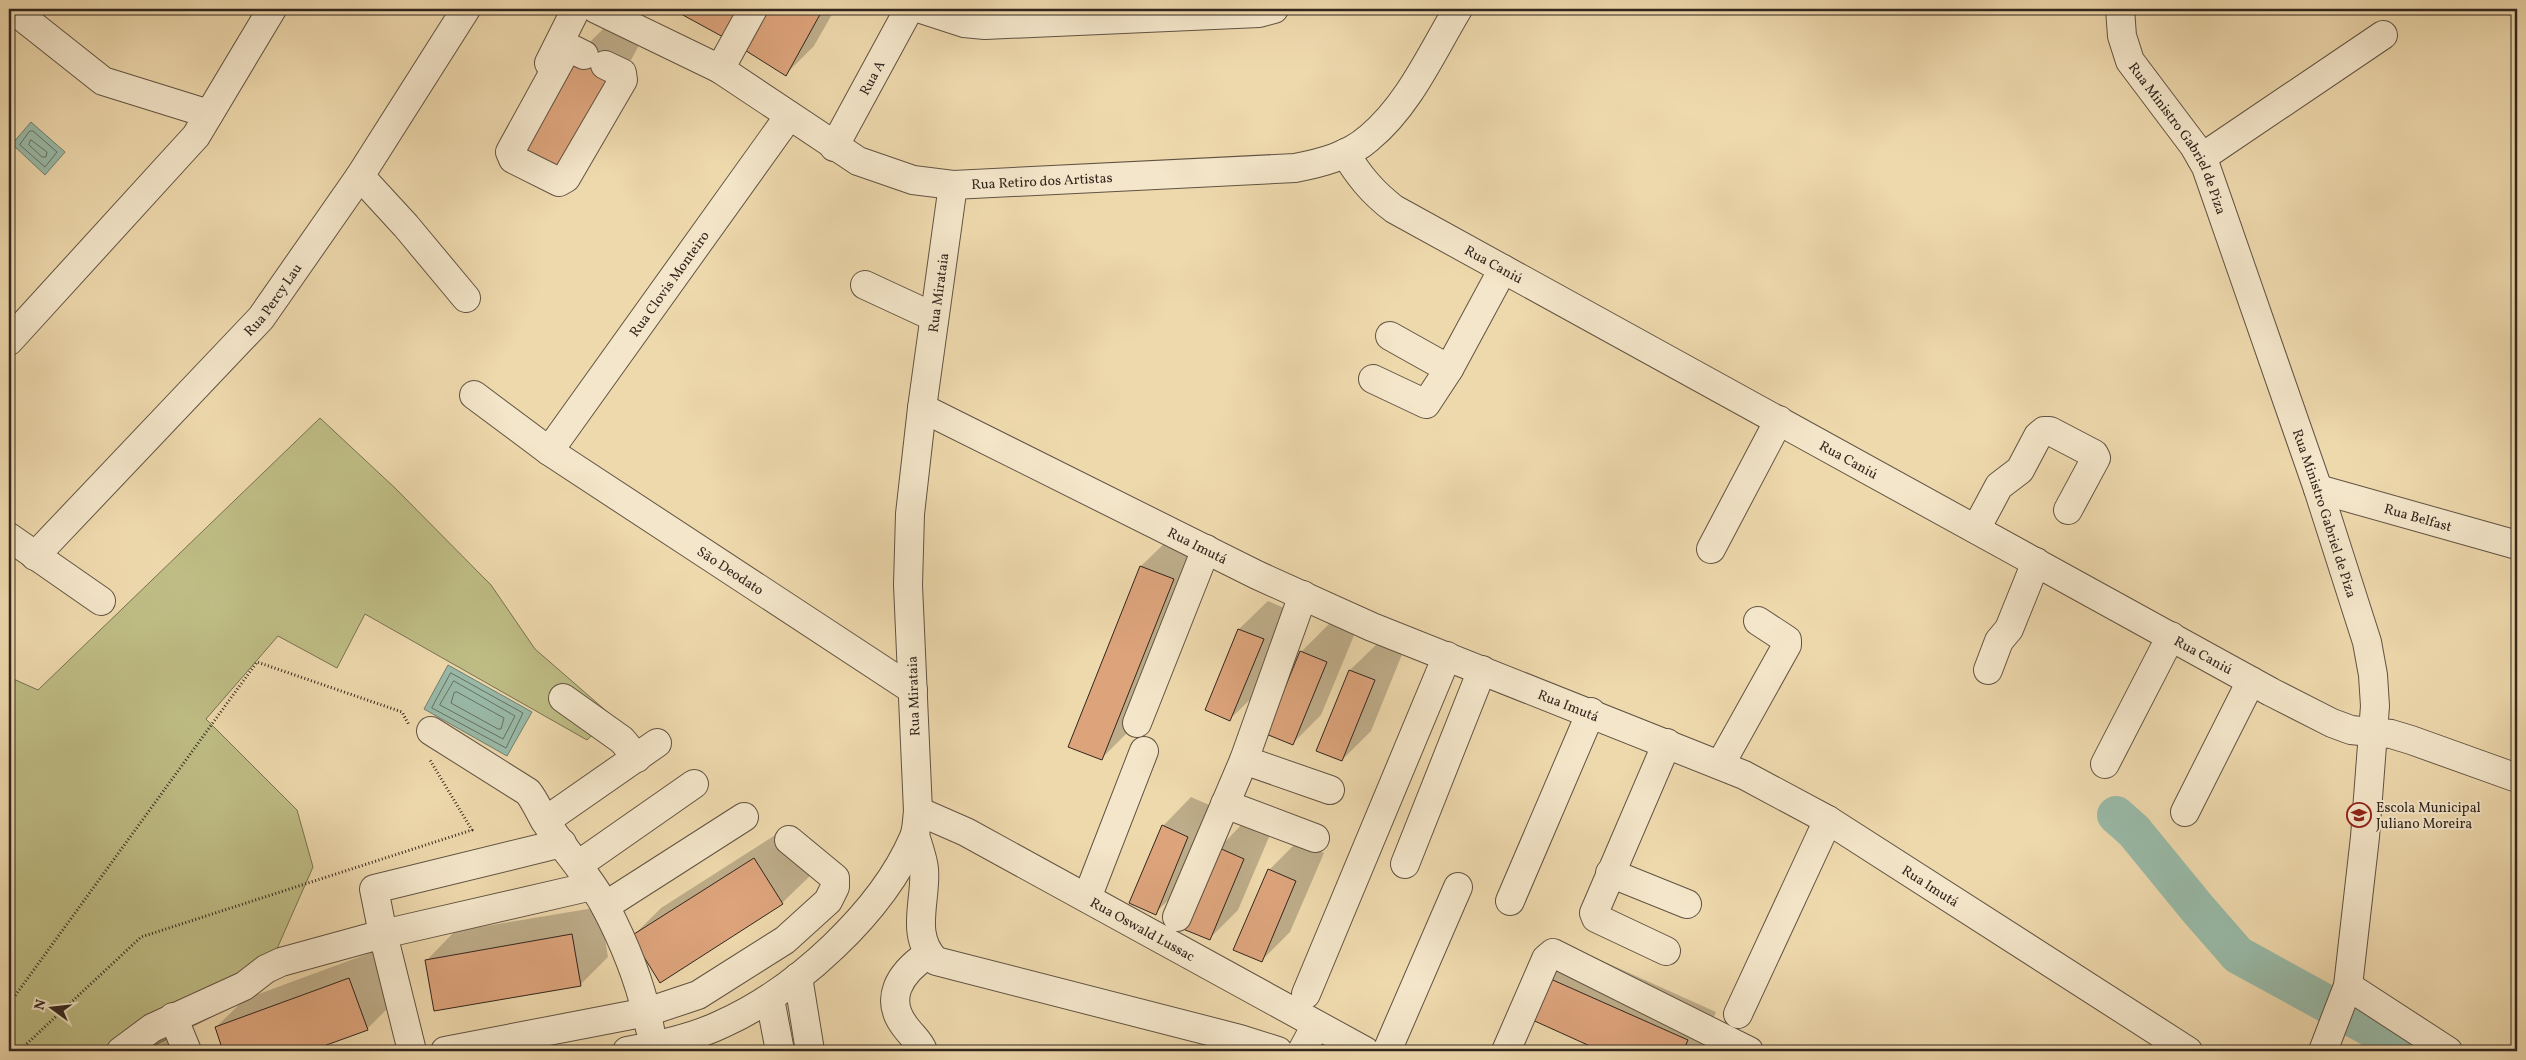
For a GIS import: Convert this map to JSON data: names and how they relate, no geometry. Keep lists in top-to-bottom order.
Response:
{
  "streets": {
    "street": [
      "Rua A",
      "Rua Ministro Gabriel de Piza",
      "Rua Retiro dos Artistas",
      "Rua Caniú",
      "Rua Clovis Monteiro",
      "Rua Mirataia",
      "Rua Percy Lau",
      "Rua Belfast",
      "Rua Imutá",
      "São Deodato",
      "Rua Oswald Lussac"
    ]
  },
  "crossings": [
    ["Rua A", "Rua Retiro dos Artistas"],
    ["Rua Ministro Gabriel de Piza", "Rua Caniú"],
    ["Rua Ministro Gabriel de Piza", "Rua Belfast"],
    ["Rua Retiro dos Artistas", "Rua Caniú"],
    ["Rua Retiro dos Artistas", "Rua Clovis Monteiro"],
    ["Rua Retiro dos Artistas", "Rua Mirataia"],
    ["Rua Clovis Monteiro", "São Deodato"],
    ["Rua Mirataia", "Rua Imutá"],
    ["Rua Mirataia", "São Deodato"],
    ["Rua Mirataia", "Rua Oswald Lussac"]
  ],
  "places": {
    "school or university": ["Escola Municipal Juliano Moreira"]
  },
  "north": "left"
}
